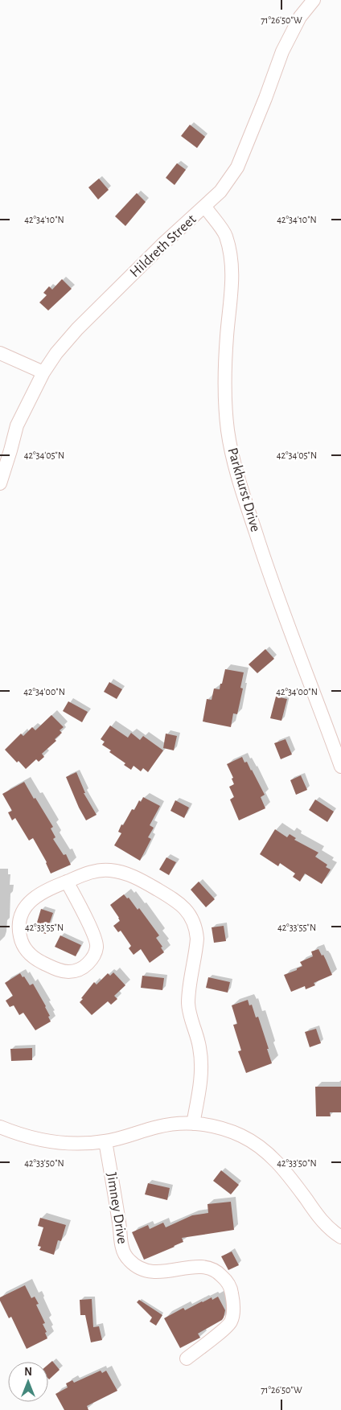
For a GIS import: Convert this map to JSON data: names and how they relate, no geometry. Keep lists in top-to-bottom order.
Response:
{
  "streets": {
    "street": ["Hildreth Street", "Parkhurst Drive", "Jimney Drive"]
  },
  "crossings": [
    ["Hildreth Street", "Parkhurst Drive"]
  ],
  "north": "top",
  "coordinates": [
    "71°26'50\"W",
    "42°34'10\"N",
    "42°34'05\"N",
    "42°34'00\"N",
    "42°33'55\"N",
    "42°33'50\"N"
  ]
}
